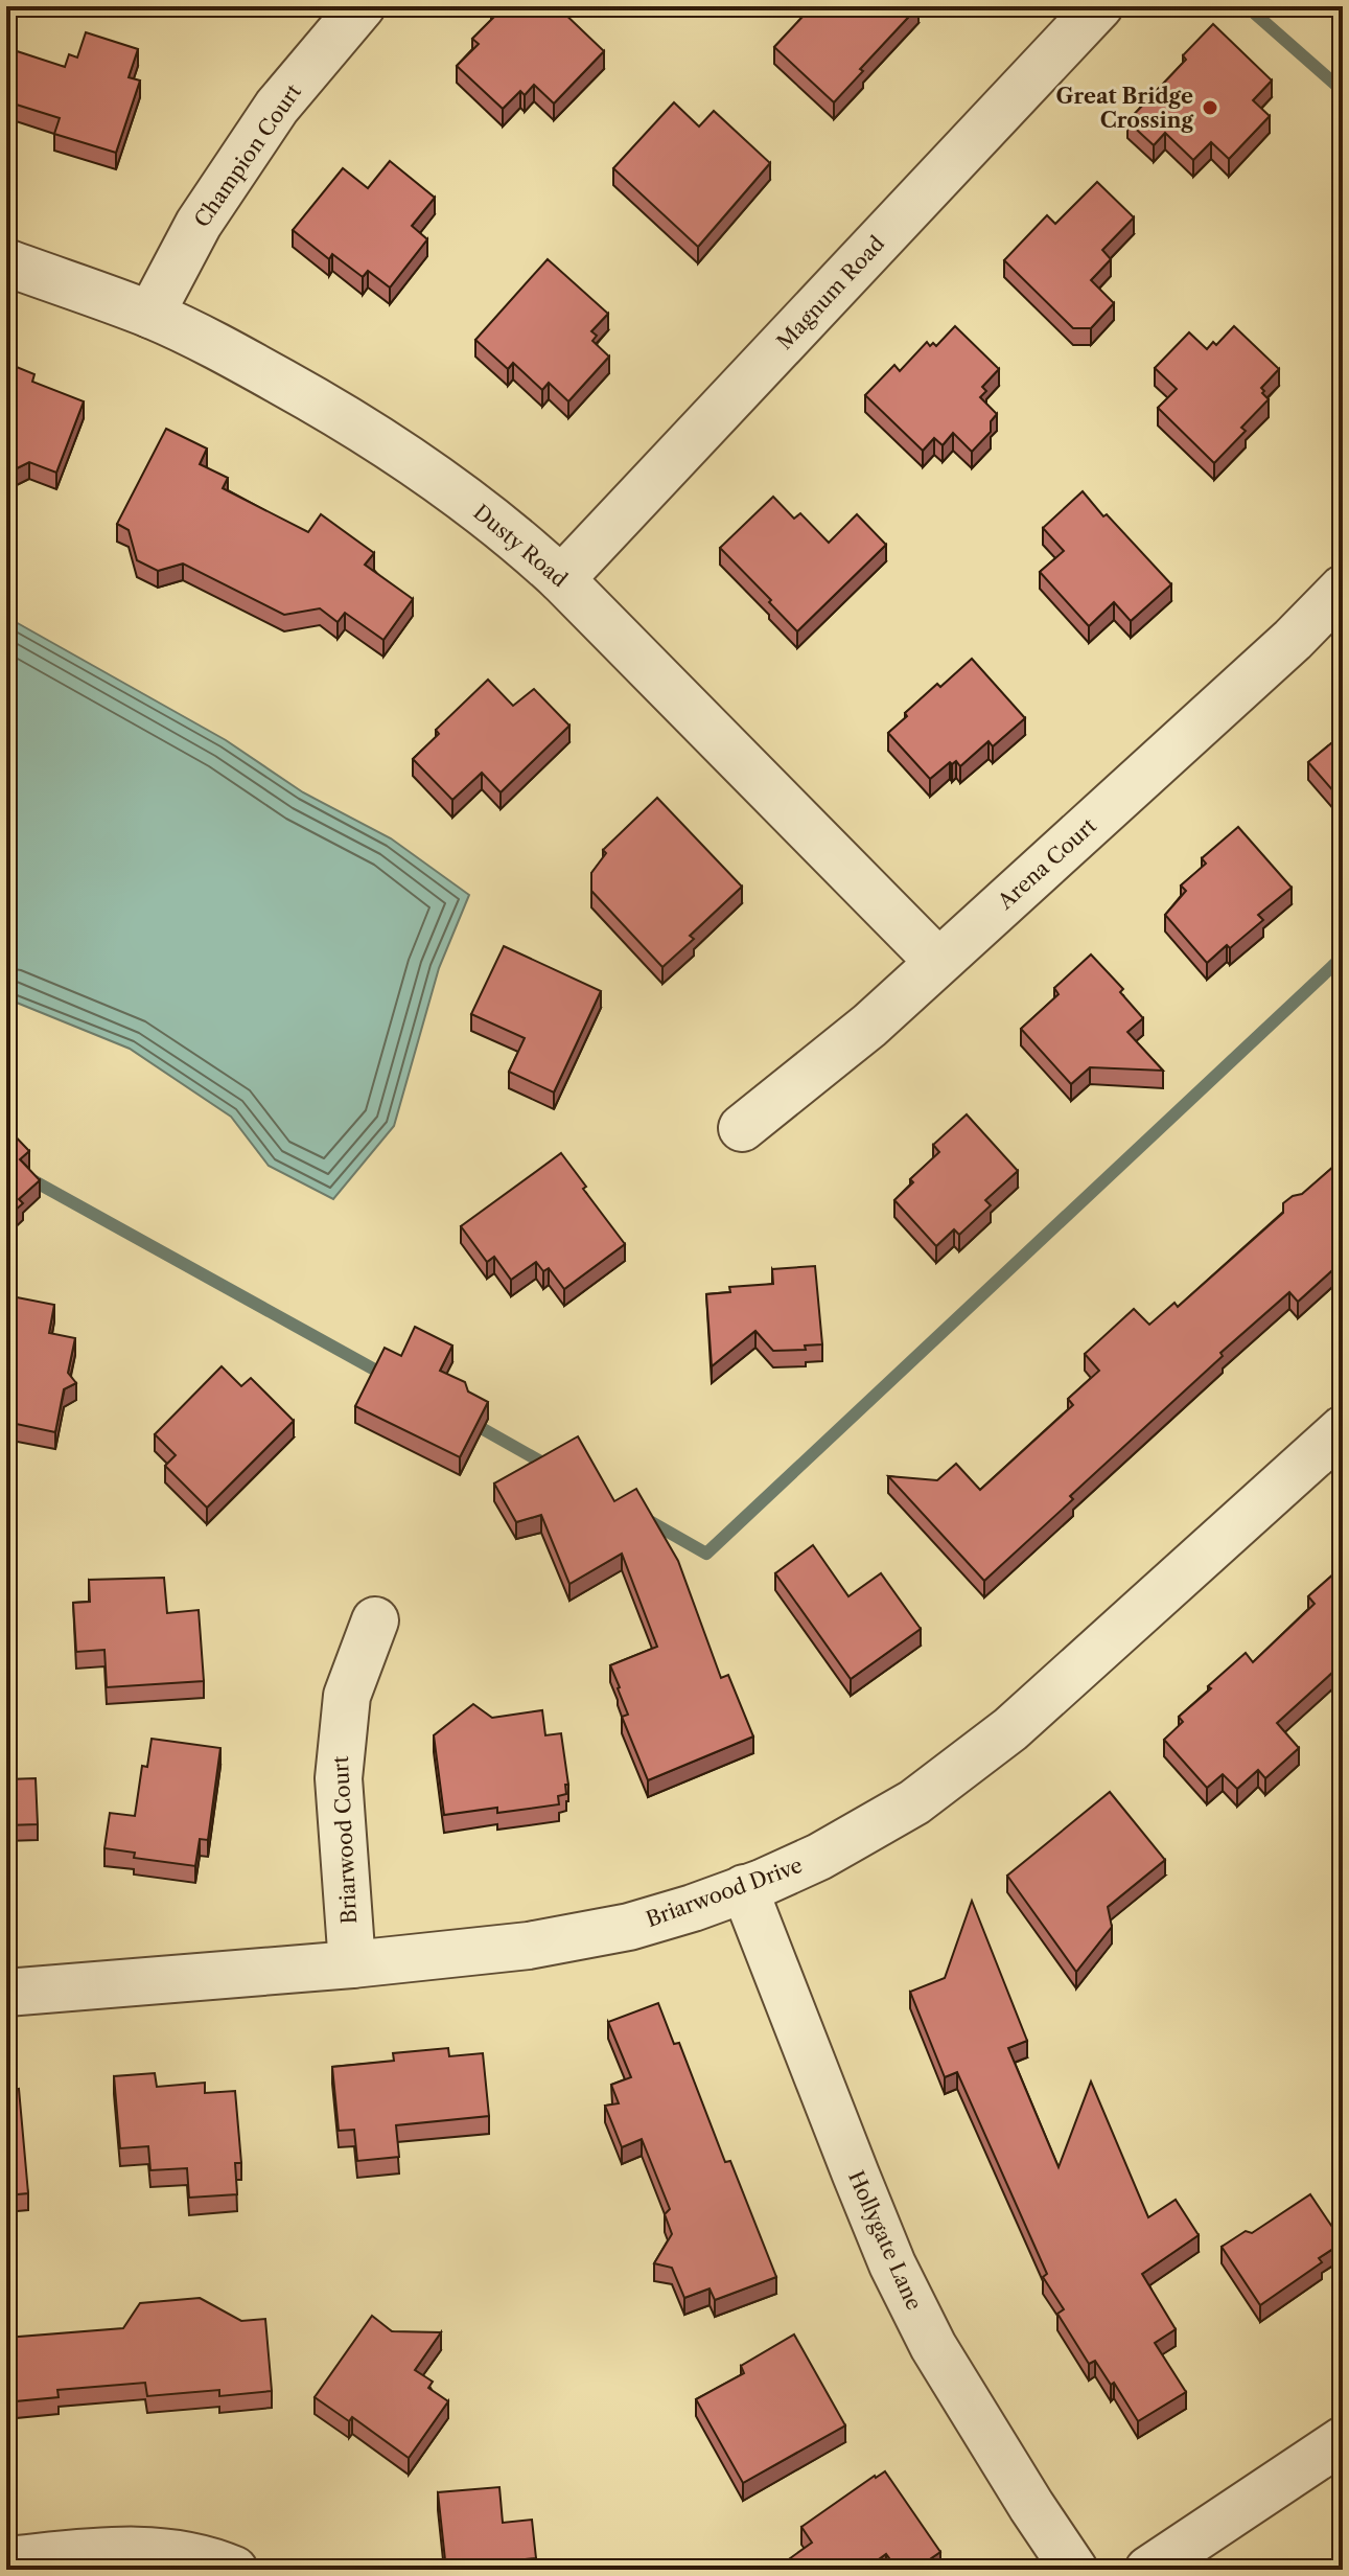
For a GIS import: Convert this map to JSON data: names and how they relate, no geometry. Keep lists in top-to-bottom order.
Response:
{
  "streets": {
    "street": [
      "Champion Court",
      "Magnum Road",
      "Dusty Road",
      "Arena Court",
      "Briarwood Court",
      "Briarwood Drive",
      "Hollygate Lane"
    ]
  },
  "crossings": [
    ["Champion Court", "Dusty Road"],
    ["Magnum Road", "Dusty Road"],
    ["Dusty Road", "Arena Court"],
    ["Briarwood Court", "Briarwood Drive"],
    ["Briarwood Drive", "Hollygate Lane"]
  ],
  "places": ["Great Bridge Crossing"]
}
